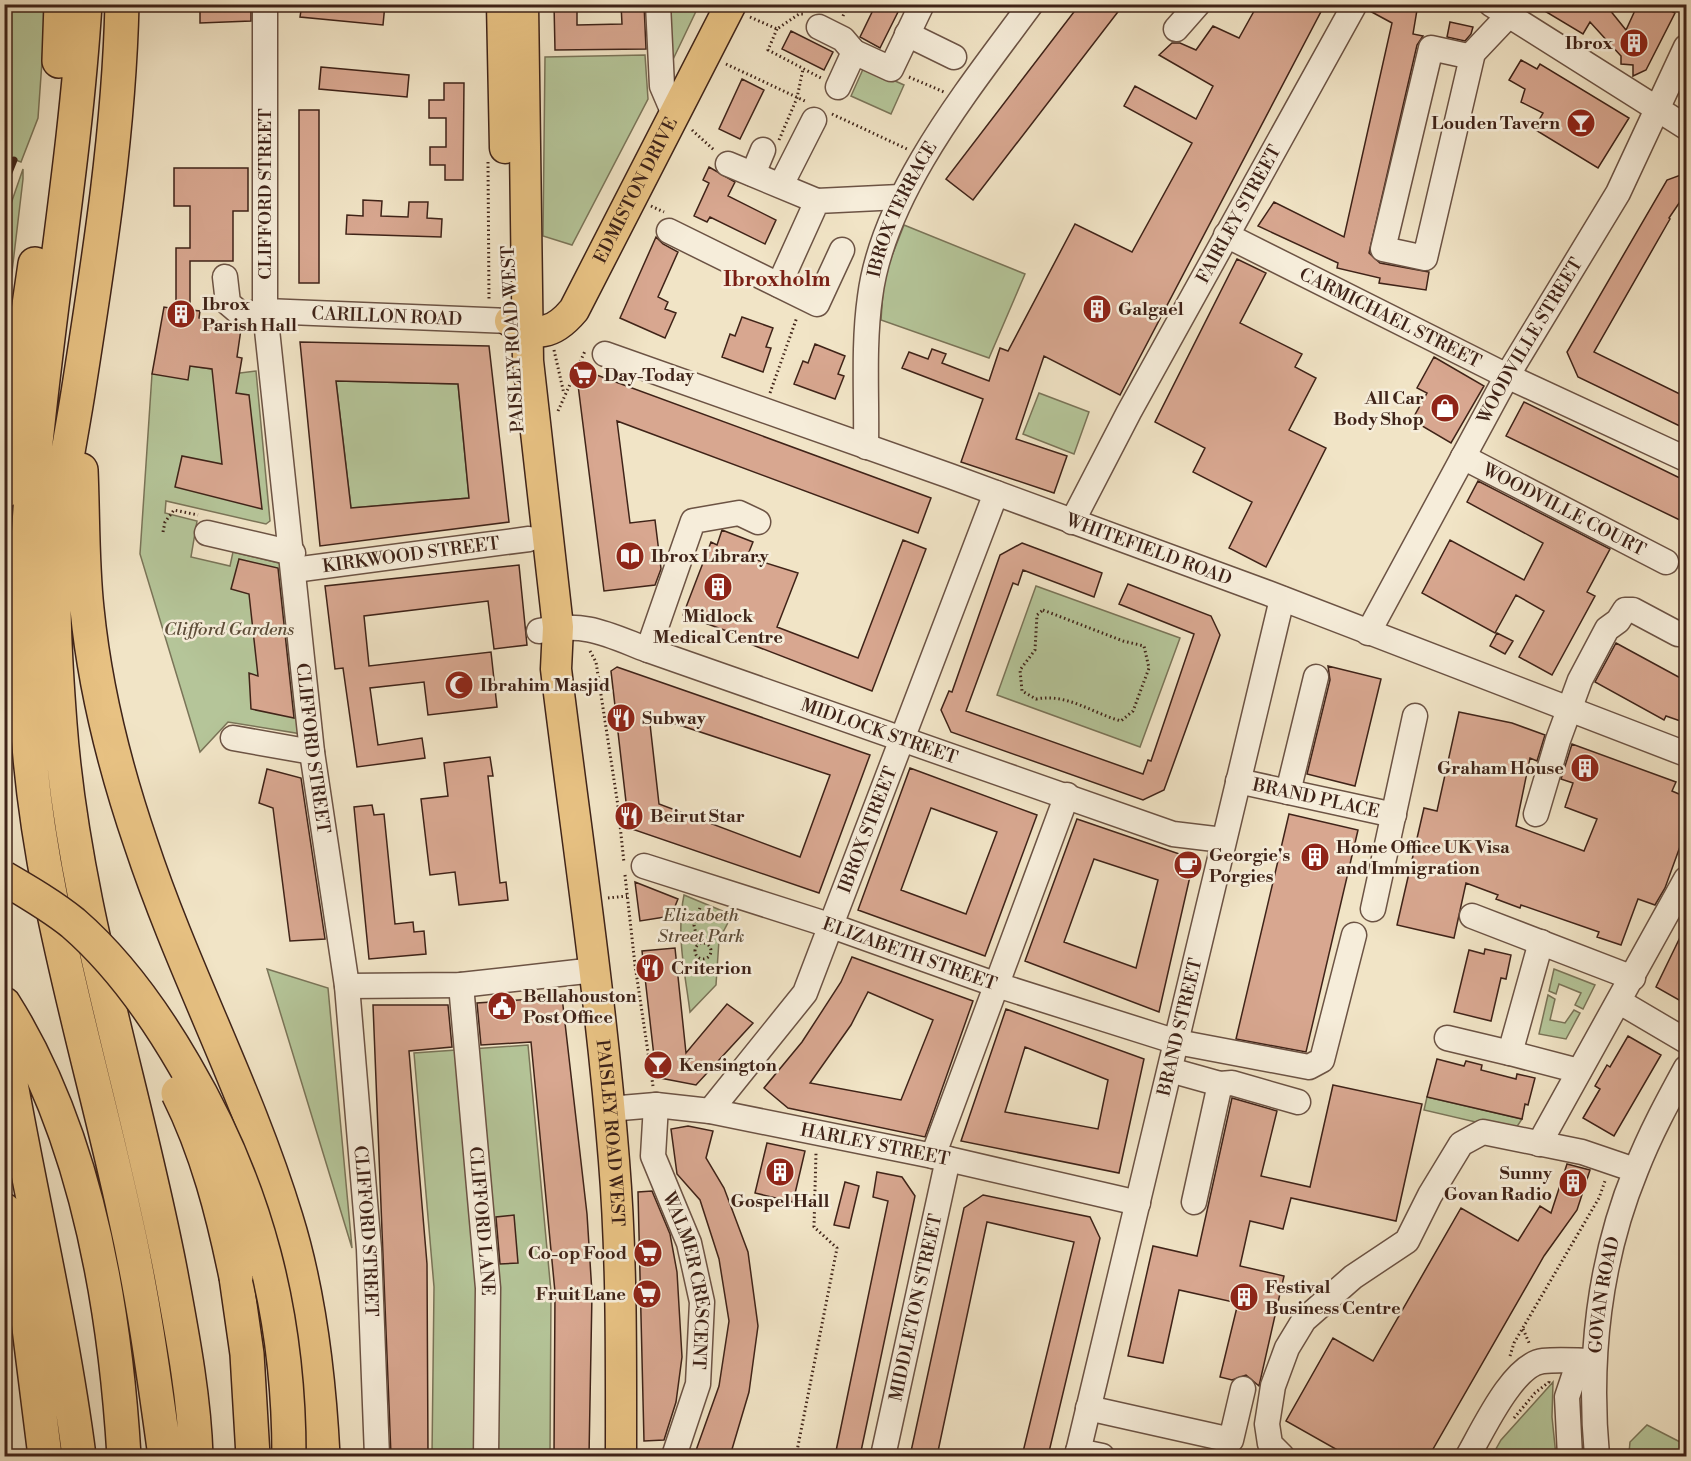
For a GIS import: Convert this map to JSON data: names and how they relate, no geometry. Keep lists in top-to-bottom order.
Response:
{
  "streets": {
    "main road": ["EDMISTON DRIVE", "PAISLEY ROAD WEST"],
    "street": [
      "CLIFFORD STREET",
      "IBROX TERRACE",
      "FAIRLEY STREET",
      "CARILLON ROAD",
      "CARMICHAEL STREET",
      "WOODVILLE STREET",
      "WOODVILLE COURT",
      "WHITEFIELD ROAD",
      "KIRKWOOD STREET",
      "MIDLOCK STREET",
      "BRAND PLACE",
      "IBROX STREET",
      "ELIZABETH STREET",
      "BRAND STREET",
      "HARLEY STREET",
      "CLIFFORD LANE",
      "WALMER CRESCENT",
      "GOVAN ROAD",
      "MIDDLETON STREET"
    ]
  },
  "crossings": [
    ["EDMISTON DRIVE", "CARILLON ROAD"],
    ["EDMISTON DRIVE", "PAISLEY ROAD WEST"],
    ["CLIFFORD STREET", "CARILLON ROAD"],
    ["CLIFFORD STREET", "KIRKWOOD STREET"],
    ["IBROX TERRACE", "WHITEFIELD ROAD"],
    ["FAIRLEY STREET", "CARMICHAEL STREET"],
    ["FAIRLEY STREET", "WHITEFIELD ROAD"],
    ["CARILLON ROAD", "PAISLEY ROAD WEST"],
    ["CARMICHAEL STREET", "WOODVILLE STREET"],
    ["PAISLEY ROAD WEST", "KIRKWOOD STREET"],
    ["PAISLEY ROAD WEST", "MIDLOCK STREET"],
    ["PAISLEY ROAD WEST", "HARLEY STREET"],
    ["WOODVILLE STREET", "WOODVILLE COURT"],
    ["WOODVILLE STREET", "WHITEFIELD ROAD"],
    ["WHITEFIELD ROAD", "IBROX STREET"],
    ["WHITEFIELD ROAD", "BRAND STREET"],
    ["MIDLOCK STREET", "IBROX STREET"],
    ["MIDLOCK STREET", "BRAND STREET"],
    ["MIDLOCK STREET", "MIDDLETON STREET"],
    ["BRAND PLACE", "BRAND STREET"],
    ["IBROX STREET", "ELIZABETH STREET"],
    ["IBROX STREET", "HARLEY STREET"],
    ["ELIZABETH STREET", "BRAND STREET"],
    ["ELIZABETH STREET", "MIDDLETON STREET"],
    ["BRAND STREET", "HARLEY STREET"],
    ["HARLEY STREET", "WALMER CRESCENT"],
    ["HARLEY STREET", "MIDDLETON STREET"]
  ],
  "districts": ["Ibroxholm"],
  "parks": ["Clifford Gardens", "Elizabeth Street Park"],
  "places": {
    "building": [
      "Ibrox",
      "Galgael",
      "Ibrox Parish Hall",
      "Midlock Medical Centre",
      "Graham House",
      "Home Office UK Visa and Immigration",
      "Gospel Hall",
      "Sunny Govan Radio",
      "Festival Business Centre"
    ],
    "bar": ["Louden Tavern", "Kensington"],
    "supermarket": ["Day-Today", "Co-op Food", "Fruit Lane"],
    "shop": ["All Car Body Shop"],
    "library": ["Ibrox Library"],
    "mosque": ["Ibrahim Masjid"],
    "restaurant": ["Subway", "Beirut Star", "Criterion"],
    "cafe": ["Georgie's Porgies"],
    "public building": ["Bellahouston Post Office"]
  }
}
